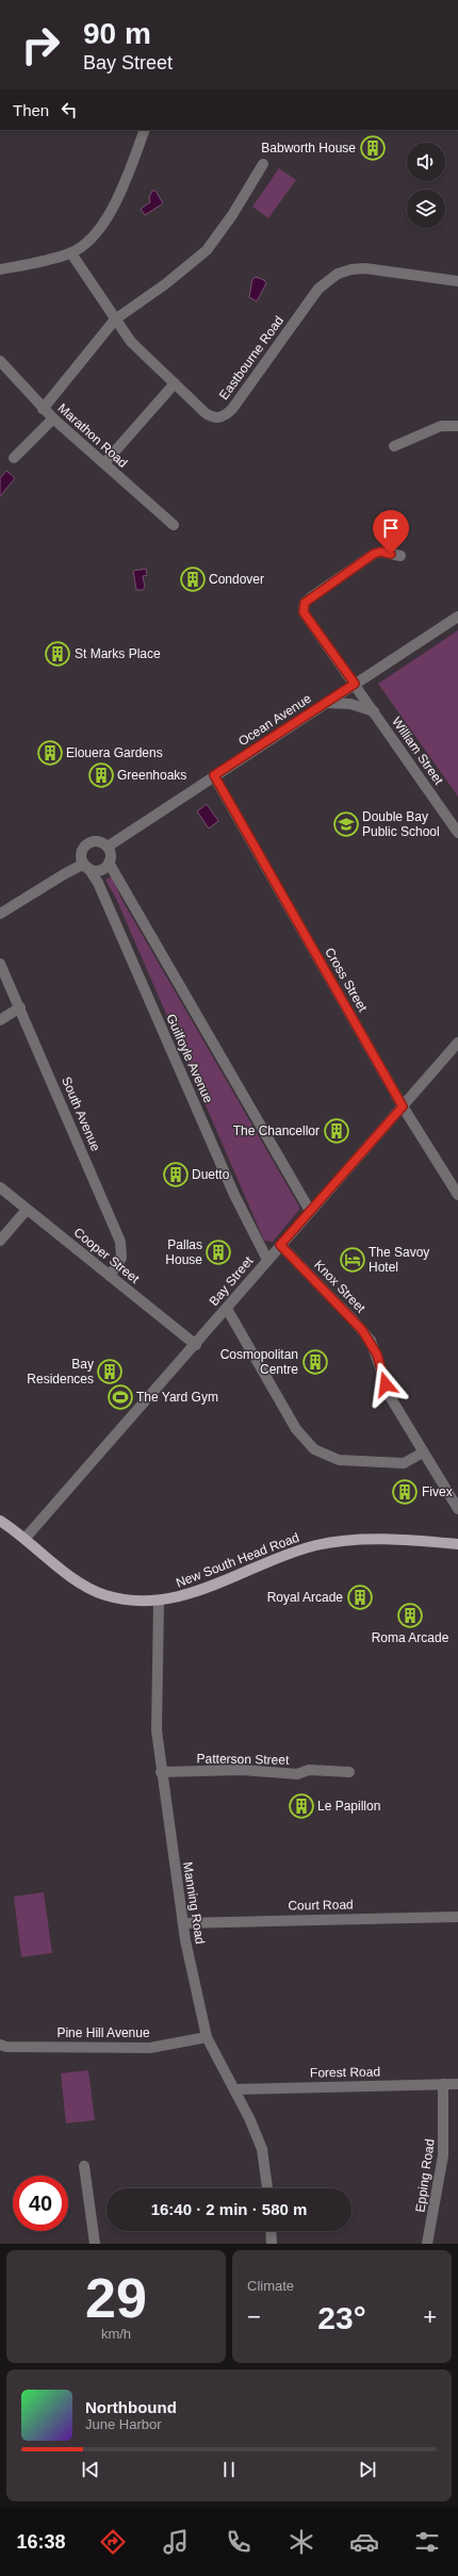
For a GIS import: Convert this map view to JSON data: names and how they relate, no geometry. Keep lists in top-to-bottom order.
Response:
{
  "streets": {
    "main road": ["New South Head Road"],
    "street": [
      "Eastbourne Road",
      "Marathon Road",
      "Ocean Avenue",
      "William Street",
      "Cross Street",
      "Guilfoyle Avenue",
      "South Avenue",
      "Cooper Street",
      "Bay Street",
      "Knox Street",
      "Patterson Street",
      "Manning Road",
      "Court Road",
      "Pine Hill Avenue",
      "Forest Road",
      "Epping Road"
    ]
  },
  "crossings": [
    ["Ocean Avenue", "William Street"],
    ["Ocean Avenue", "Cross Street"],
    ["Ocean Avenue", "Guilfoyle Avenue"],
    ["Cross Street", "Bay Street"],
    ["Guilfoyle Avenue", "Bay Street"],
    ["South Avenue", "Cooper Street"],
    ["Cooper Street", "Bay Street"],
    ["Bay Street", "Knox Street"],
    ["Bay Street", "New South Head Road"],
    ["New South Head Road", "Manning Road"],
    ["Patterson Street", "Manning Road"],
    ["Manning Road", "Court Road"],
    ["Manning Road", "Pine Hill Avenue"],
    ["Manning Road", "Forest Road"],
    ["Forest Road", "Epping Road"]
  ],
  "places": {
    "building": [
      "Babworth House",
      "Condover",
      "St Marks Place",
      "Elouera Gardens",
      "Greenhoaks",
      "The Chancellor",
      "Duetto",
      "Pallas House",
      "Cosmopolitan Centre",
      "Bay Residences",
      "Fivex",
      "Royal Arcade",
      "Roma Arcade",
      "Le Papillon"
    ],
    "school or university": ["Double Bay Public School"],
    "hotel": ["The Savoy Hotel"],
    "sports": ["The Yard Gym"]
  },
  "page": {
    "turn": ["90 m", "Bay Street"],
    "then": "Then",
    "limit": "40",
    "trip": "16:40 · 2 min · 580 m",
    "tile": [
      ["29", "km/h"],
      "Climate"
    ],
    "heat": ["−", "23°", "+"],
    "song": ["Northbound", "June Harbor"],
    "tabs": "16:38"
  }
}
